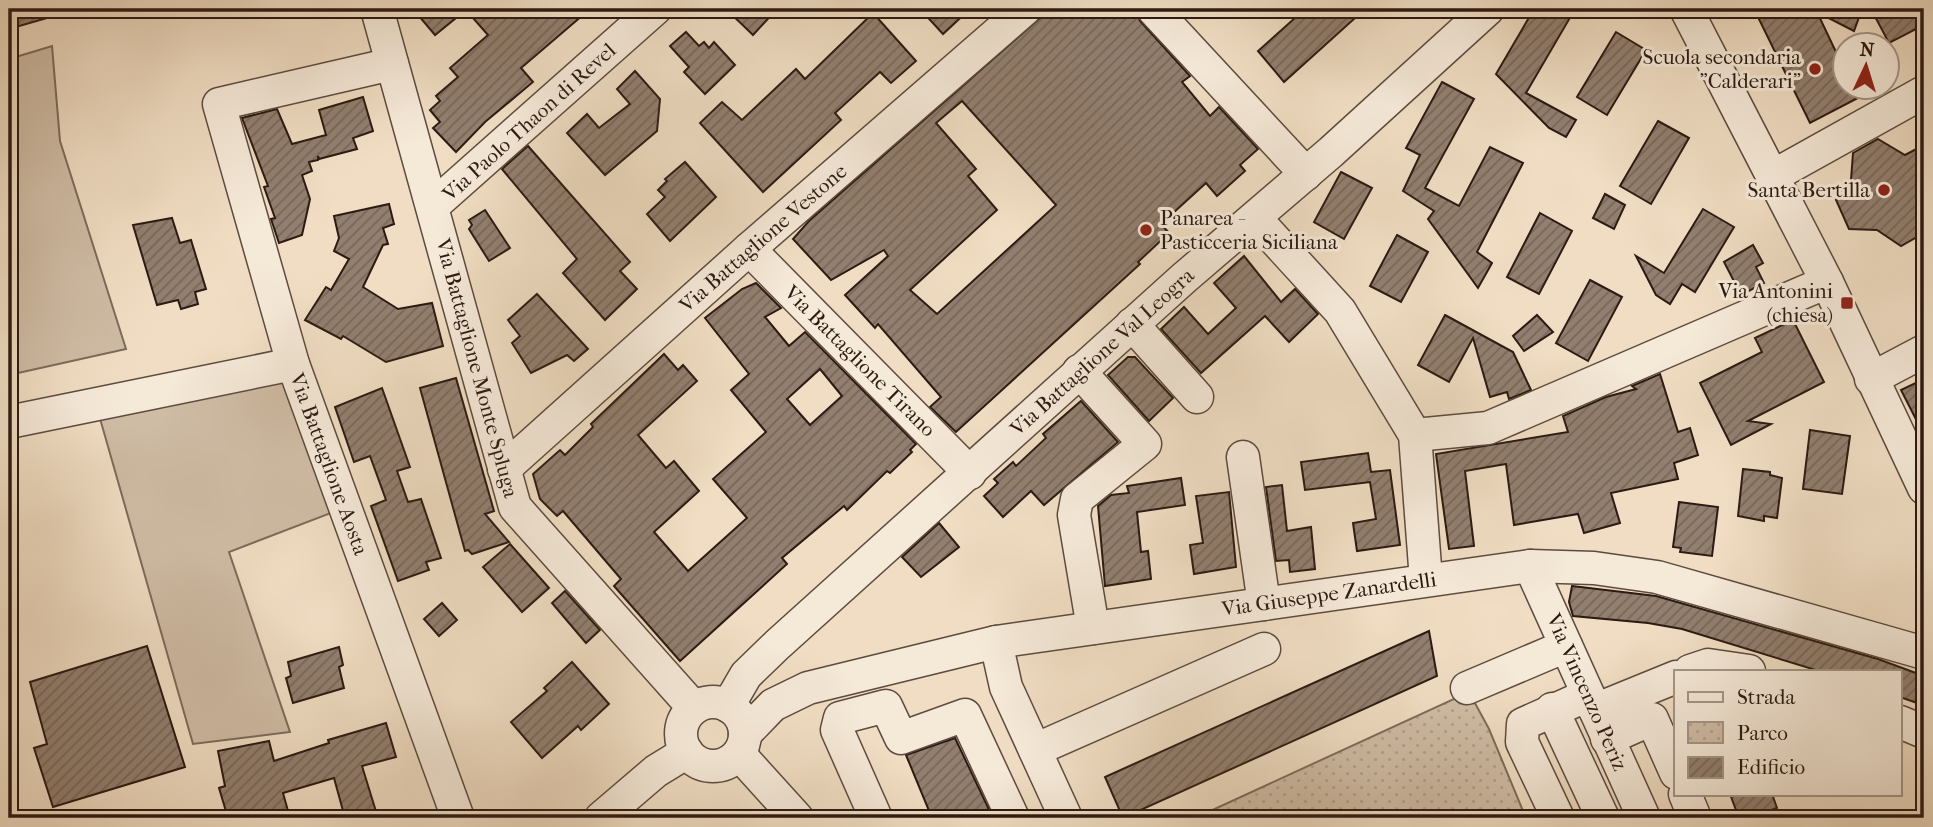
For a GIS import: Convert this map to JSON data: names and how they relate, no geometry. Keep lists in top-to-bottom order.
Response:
{
  "streets": {
    "street": [
      "Via Paolo Thaon di Revel",
      "Via Battaglione Vestone",
      "Via Battaglione Val Leogra",
      "Via Battaglione Tirano",
      "Via Battaglione Monte Spluga",
      "Via Battaglione Aosta",
      "Via Giuseppe Zanardelli",
      "Via Vincenzo Periz"
    ]
  },
  "crossings": [
    ["Via Paolo Thaon di Revel", "Via Battaglione Monte Spluga"],
    ["Via Battaglione Vestone", "Via Battaglione Tirano"],
    ["Via Battaglione Vestone", "Via Battaglione Monte Spluga"],
    ["Via Battaglione Val Leogra", "Via Battaglione Tirano"],
    ["Via Battaglione Val Leogra", "Via Battaglione Monte Spluga"],
    ["Via Battaglione Val Leogra", "Via Giuseppe Zanardelli"],
    ["Via Battaglione Monte Spluga", "Via Battaglione Aosta"],
    ["Via Battaglione Monte Spluga", "Via Giuseppe Zanardelli"],
    ["Via Giuseppe Zanardelli", "Via Vincenzo Periz"]
  ],
  "places": {
    "other": ["Scuola secondaria \"Calderari\"", "Santa Bertilla", "Panarea - Pasticceria Siciliana"],
    "transit": ["Via Antonini (chiesa)"]
  },
  "legend": ["Strada", "Parco", "Edificio"],
  "north": "top"
}
